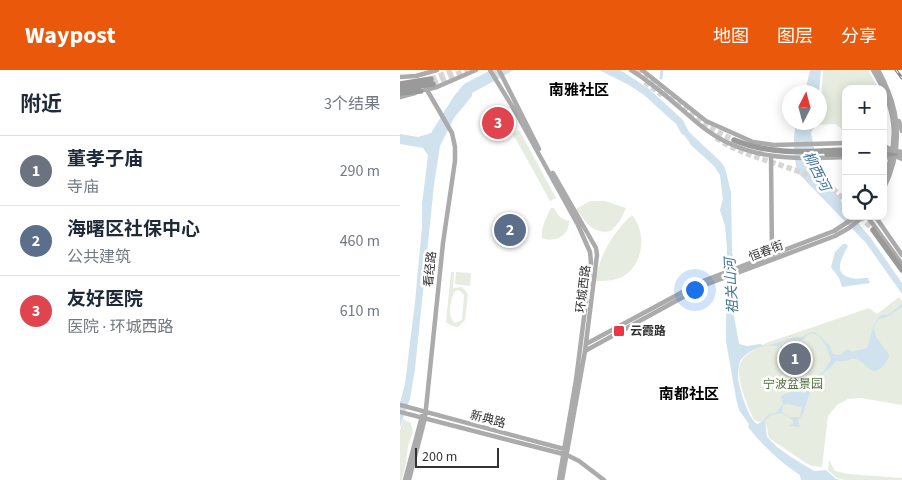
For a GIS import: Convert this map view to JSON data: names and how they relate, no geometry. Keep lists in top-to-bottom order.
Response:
{
  "streets": {
    "main road": [
      "恒春街",
      "看经路",
      "环城西路",
      "新典路"
    ]
  },
  "crossings": [
    ["恒春街", "环城西路"],
    ["看经路", "新典路"],
    ["环城西路", "新典路"]
  ],
  "districts": ["南雅社区", "南都社区"],
  "water": ["柳西河", "祖关山河"],
  "parks": ["宁波盆景园"],
  "places": {
    "transit": ["云霞路"]
  },
  "scale_bar": "200 m",
  "north": "top",
  "page": {
    "header": "Waypost",
    "nav": ["地图", "图层", "分享"],
    "heading": ["附近", "3个结果"],
    "map_buttons": ["+", "−"],
    "pins": ["3", "2", "1"],
    "list": [
      {
        "mark": "1",
        "name": "董孝子庙",
        "note": "寺庙",
        "value": "290 m"
      },
      {
        "mark": "2",
        "name": "海曙区社保中心",
        "note": "公共建筑",
        "value": "460 m"
      },
      {
        "mark": "3",
        "name": "友好医院",
        "note": "医院 · 环城西路",
        "value": "610 m"
      }
    ],
    "scale": "200 m"
  }
}
